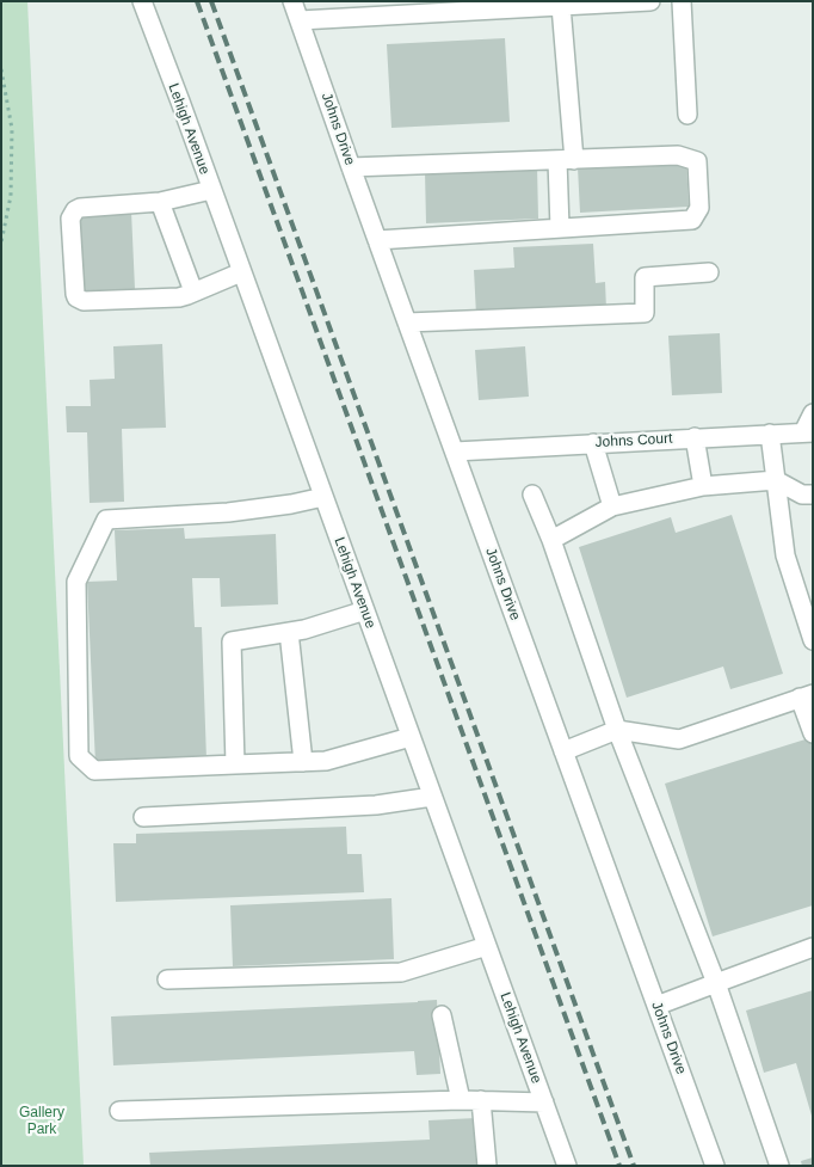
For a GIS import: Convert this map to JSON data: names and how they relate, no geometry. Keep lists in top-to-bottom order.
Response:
{
  "streets": {
    "street": ["Lehigh Avenue", "Johns Drive", "Johns Court"]
  },
  "crossings": [
    ["Johns Drive", "Johns Court"]
  ],
  "parks": ["Gallery Park"]
}
